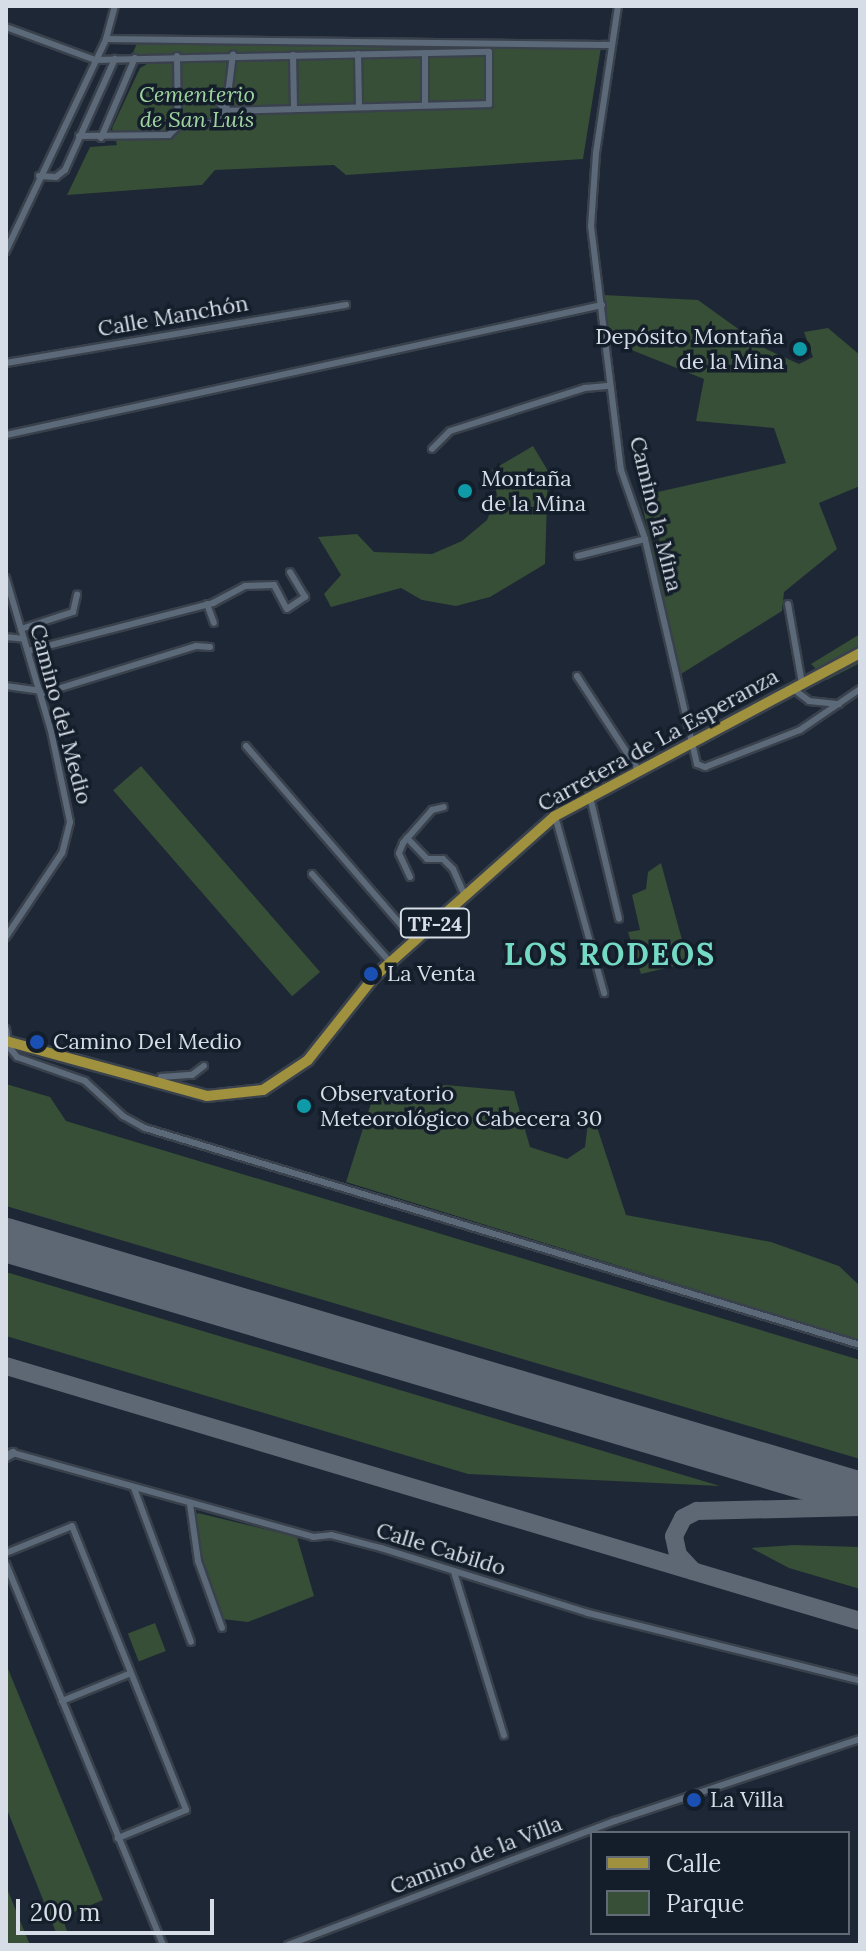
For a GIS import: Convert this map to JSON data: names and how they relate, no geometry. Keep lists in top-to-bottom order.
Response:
{
  "streets": {
    "main road": ["Carretera de La Esperanza", "TF-24"],
    "street": [
      "Calle Manchón",
      "Camino la Mina",
      "Camino del Medio",
      "Calle Cabildo",
      "Camino de la Villa"
    ]
  },
  "crossings": [
    ["Camino la Mina", "Carretera de La Esperanza"]
  ],
  "districts": ["LOS RODEOS"],
  "parks": ["Cementerio de San Luís"],
  "places": [
    "Depósito Montaña de la Mina",
    "Montaña de la Mina",
    "La Venta",
    "Camino Del Medio",
    "Observatorio Meteorológico Cabecera 30",
    "La Villa"
  ],
  "legend": ["Calle", "Parque"],
  "scale_bar": "200 m"
}
